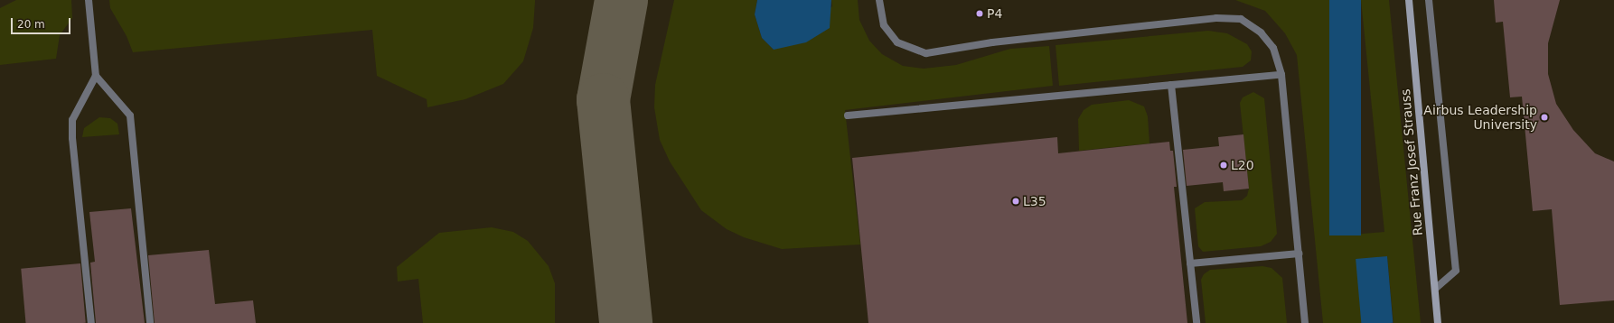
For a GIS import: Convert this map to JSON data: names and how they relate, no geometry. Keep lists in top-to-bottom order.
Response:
{
  "streets": {
    "street": ["Rue Franz Josef Strauss"]
  },
  "places": [
    "P4",
    "Airbus Leadership University",
    "L20",
    "L35"
  ],
  "scale_bar": "20 m"
}
